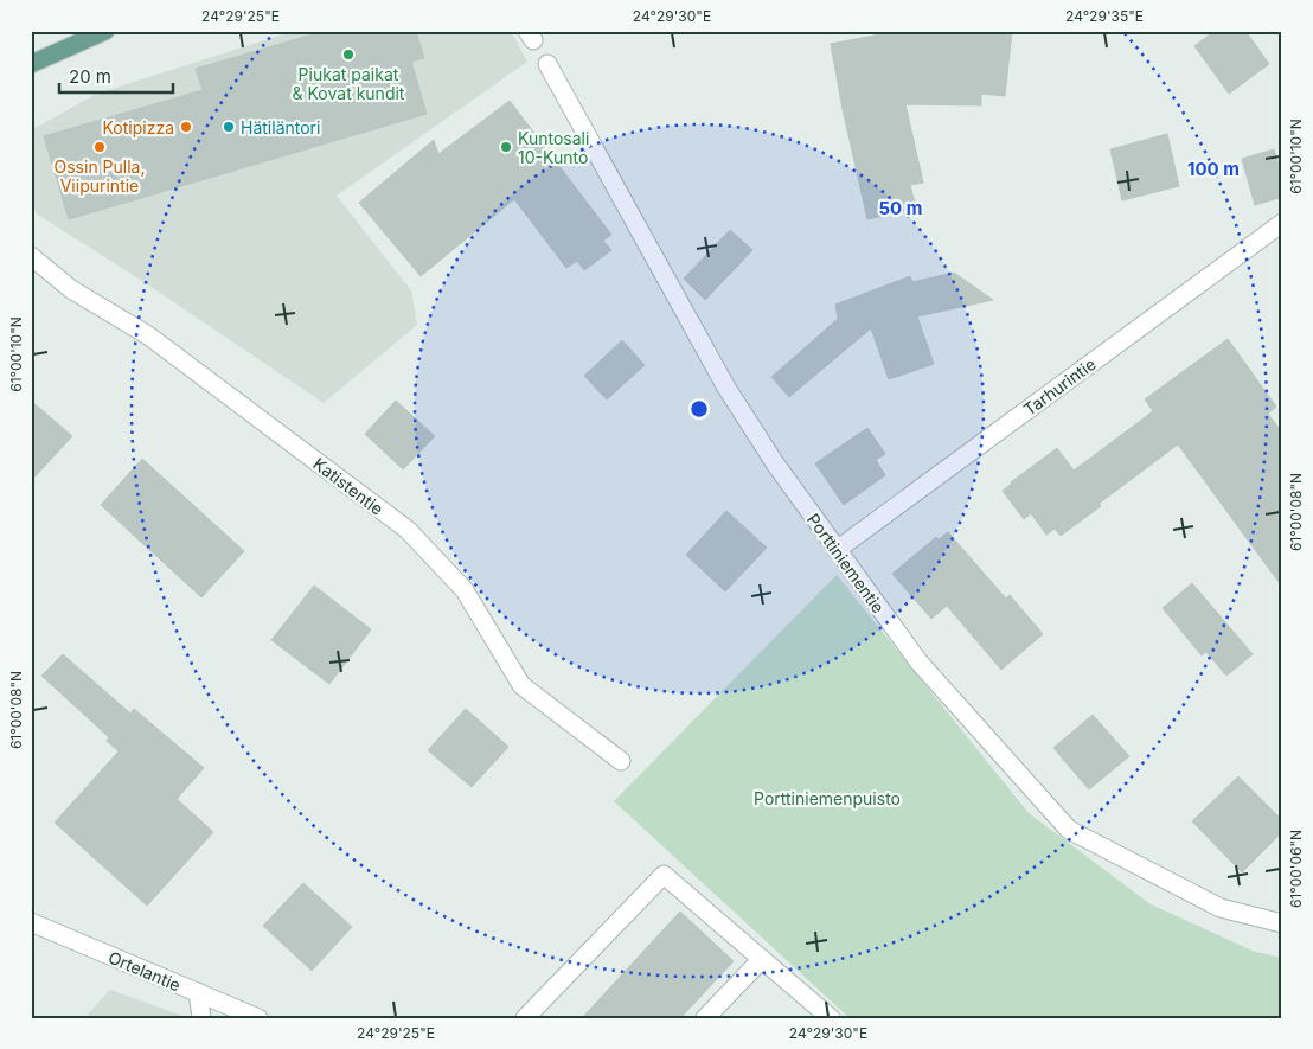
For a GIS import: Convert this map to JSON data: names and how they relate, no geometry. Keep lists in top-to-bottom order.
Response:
{
  "streets": {
    "street": [
      "Tarhurintie",
      "Katistentie",
      "Porttiniementie",
      "Ortelantie"
    ]
  },
  "crossings": [
    ["Tarhurintie", "Porttiniementie"]
  ],
  "parks": ["Porttiniemenpuisto"],
  "places": [
    "Piukat paikat & Kovat kundit",
    "Kotipizza",
    "Hätiläntori",
    "Ossin Pulla, Viipurintie",
    "Kuntosali 10-Kunto"
  ],
  "scale_bar": "20 m",
  "coordinates": [
    "24°29'25\"E",
    "24°29'30\"E",
    "24°29'35\"E",
    "61°00'10\"N",
    "61°00'08\"N",
    "61°00'06\"N"
  ],
  "rings": ["100 m", "50 m"]
}
